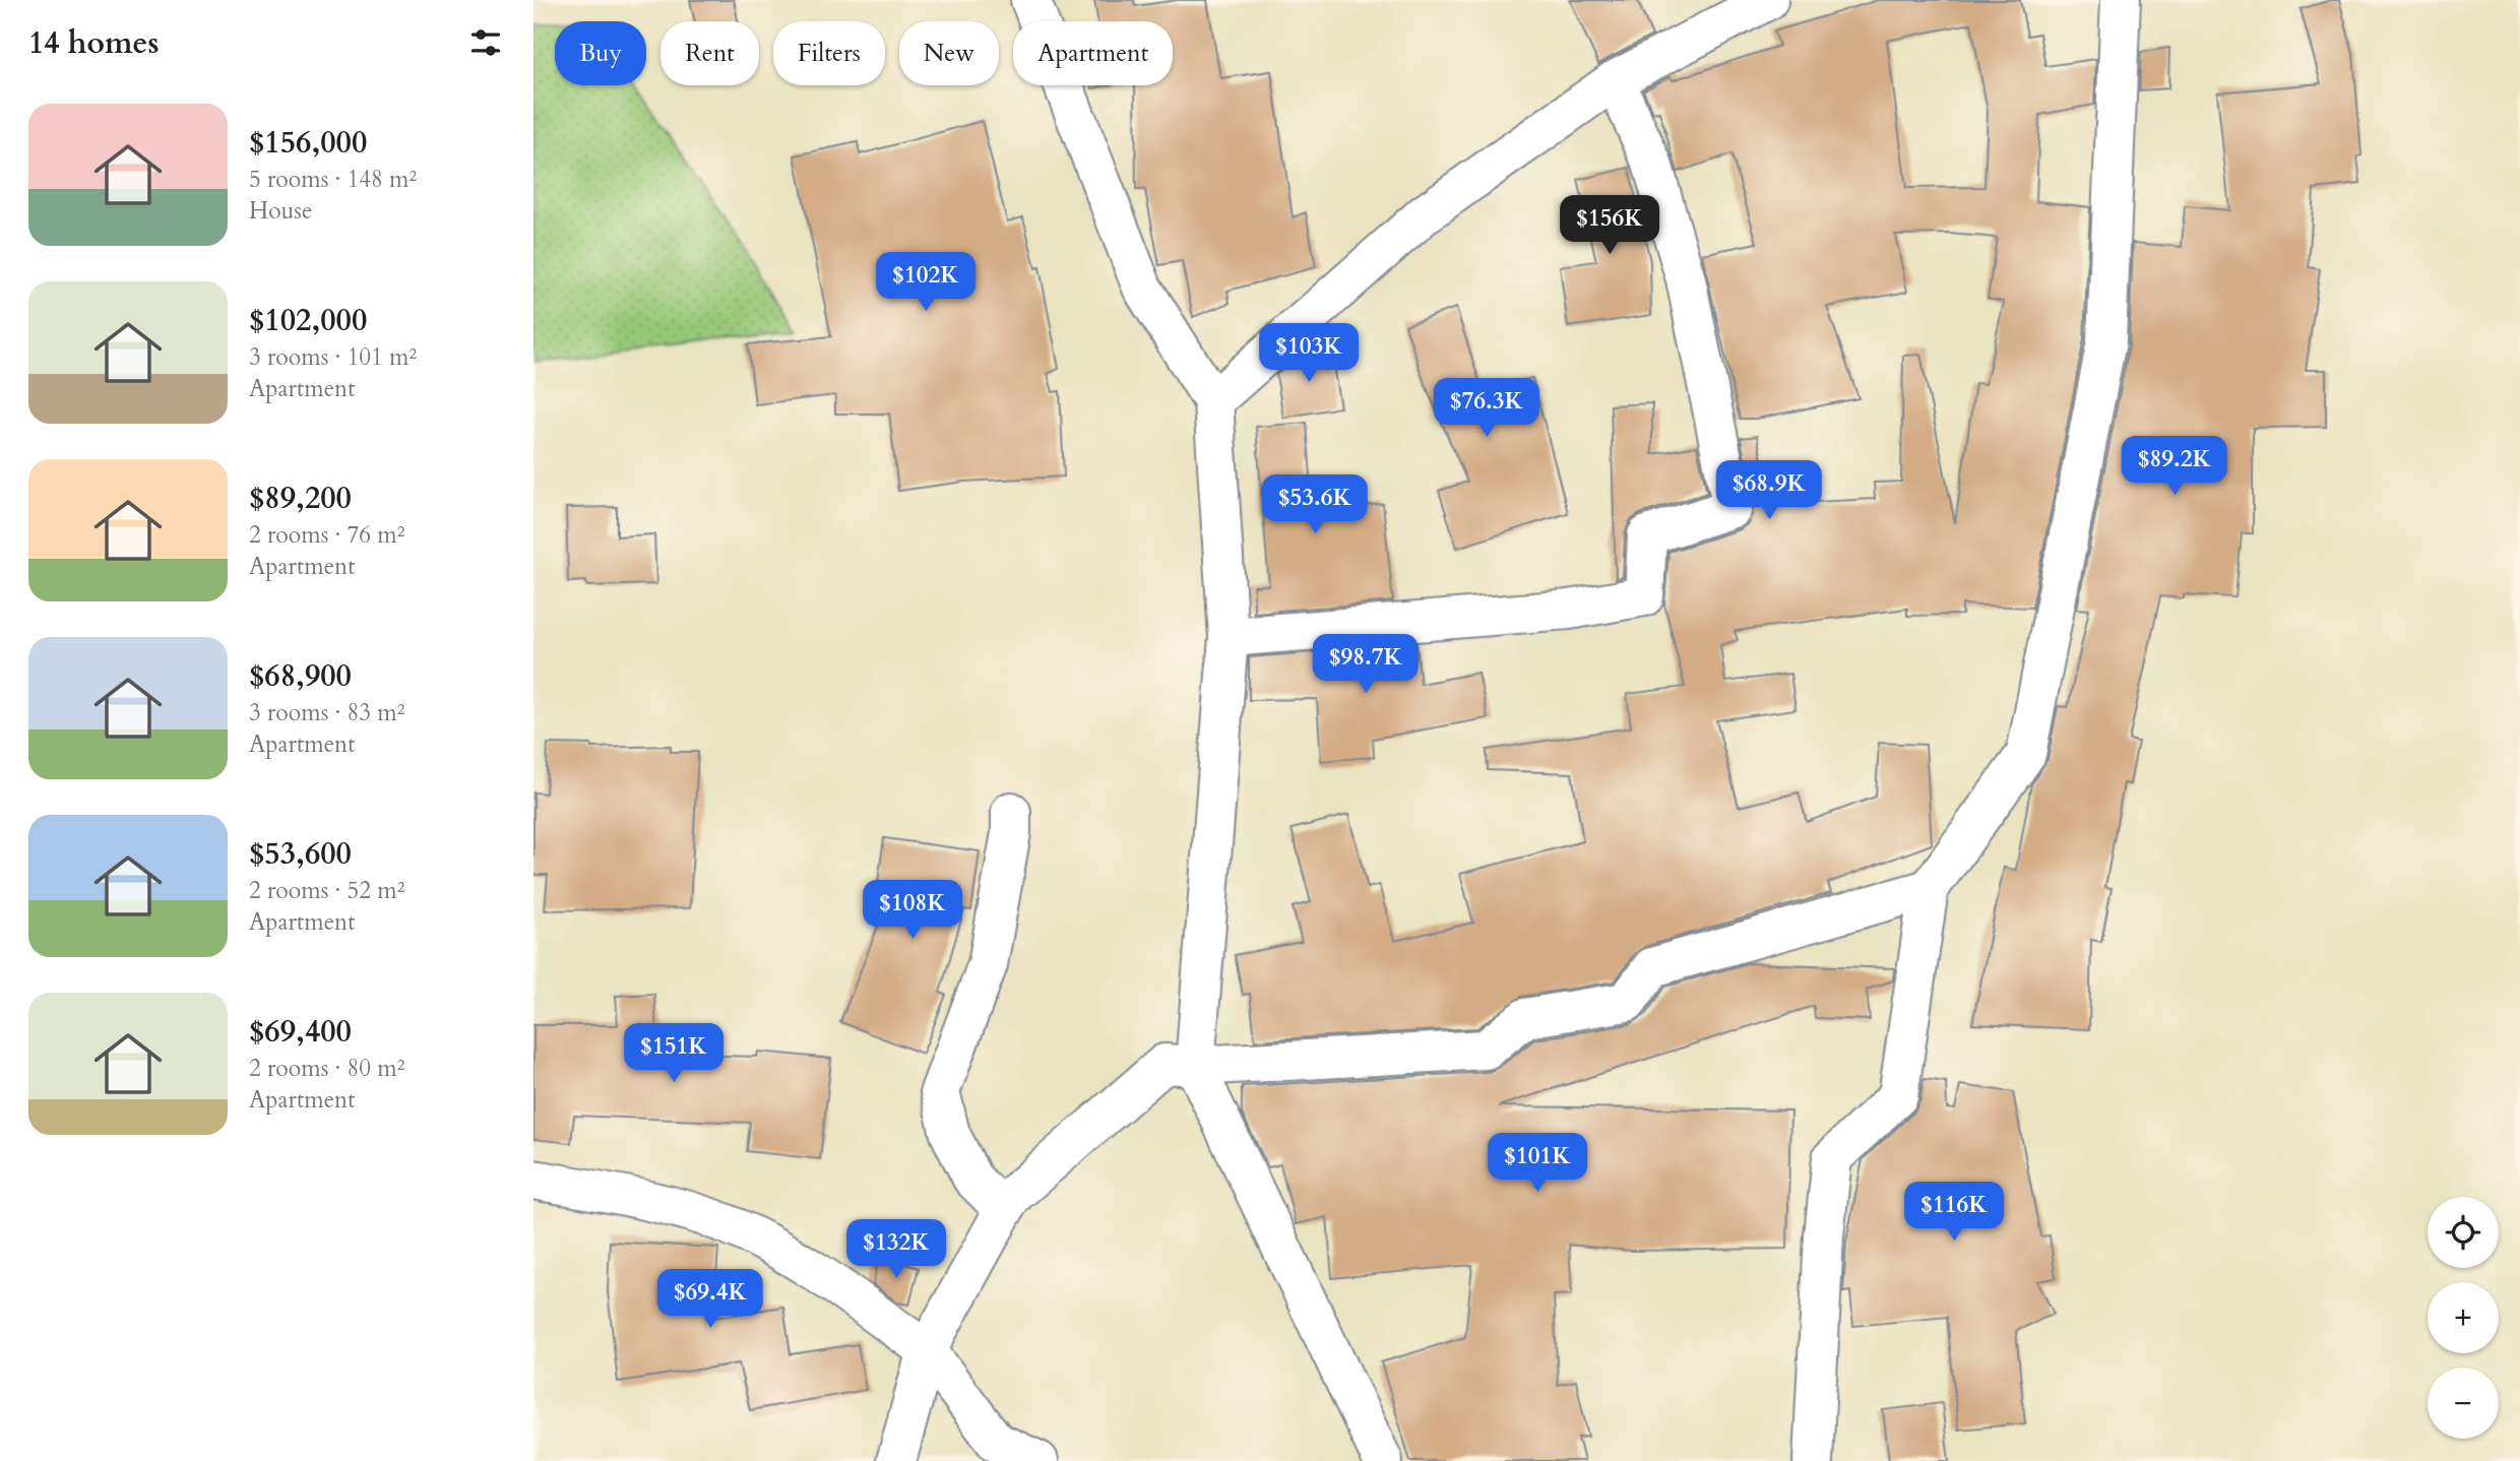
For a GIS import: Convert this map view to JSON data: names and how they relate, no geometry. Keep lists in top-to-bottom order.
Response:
{
  "page": {
    "heading": "14 homes",
    "chip": [
      "Buy",
      "Rent",
      "Filters",
      "New",
      "Apartment"
    ],
    "list": [
      {
        "name": "$156,000",
        "note": "5 rooms · 148 m² · House"
      },
      {
        "name": "$102,000",
        "note": "3 rooms · 101 m² · Apartment"
      },
      {
        "name": "$89,200",
        "note": "2 rooms · 76 m² · Apartment"
      },
      {
        "name": "$68,900",
        "note": "3 rooms · 83 m² · Apartment"
      },
      {
        "name": "$53,600",
        "note": "2 rooms · 52 m² · Apartment"
      },
      {
        "name": "$69,400",
        "note": "2 rooms · 80 m² · Apartment"
      }
    ],
    "price": [
      "$156K",
      "$102K",
      "$103K",
      "$76.3K",
      "$89.2K",
      "$68.9K",
      "$53.6K",
      "$98.7K",
      "$108K",
      "$151K",
      "$101K",
      "$116K",
      "$132K",
      "$69.4K"
    ],
    "map_buttons": ["+", "−"]
  }
}
